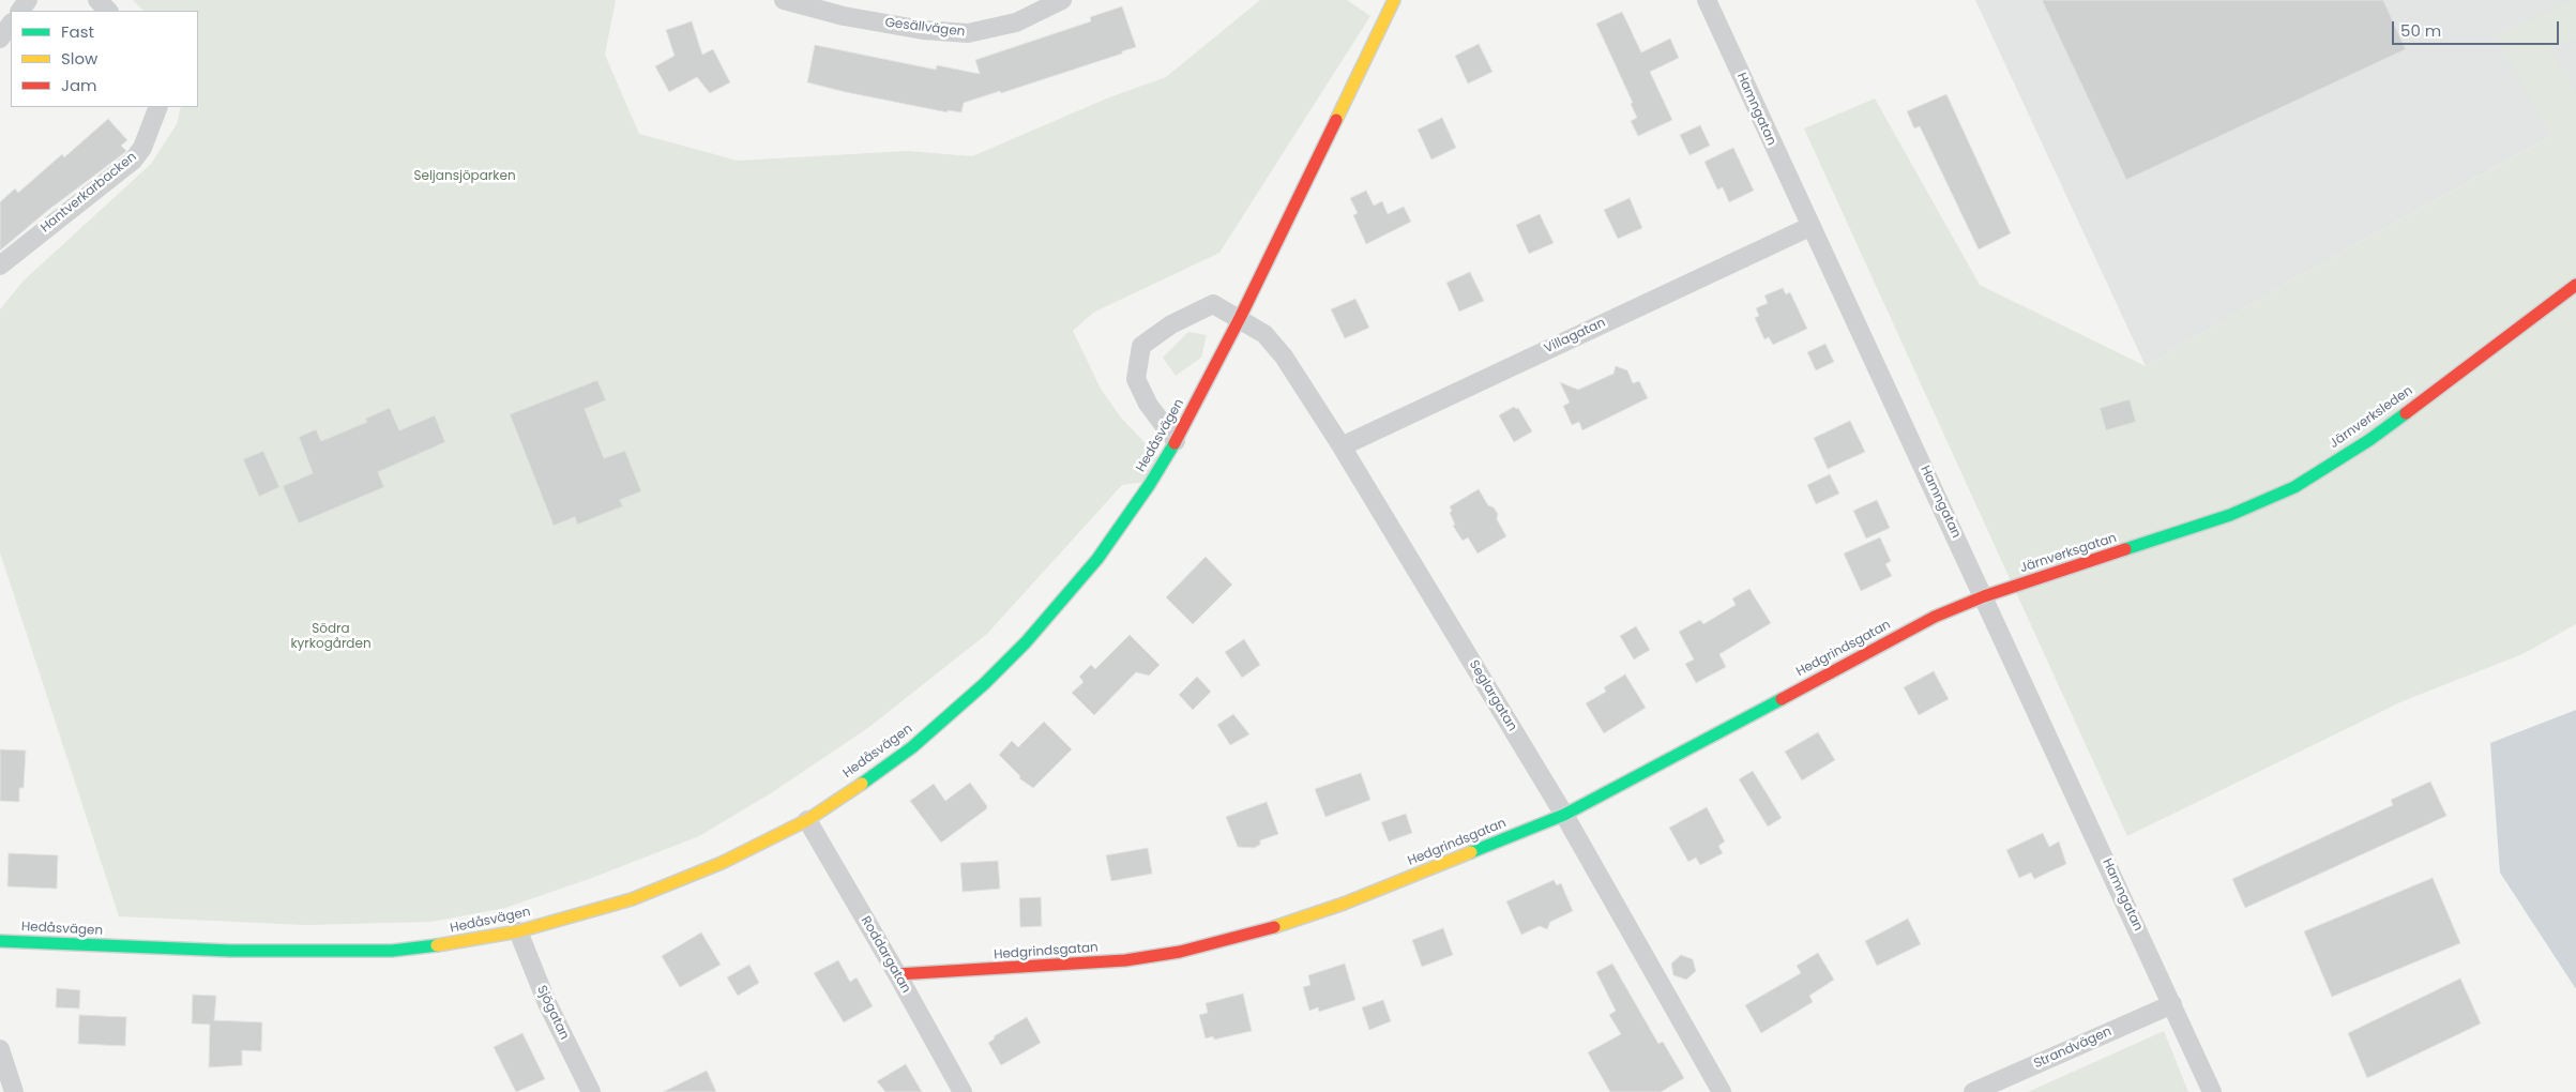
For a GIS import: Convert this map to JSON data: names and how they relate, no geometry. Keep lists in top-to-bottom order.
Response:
{
  "streets": {
    "street": [
      "Gesällvägen",
      "Hamngatan",
      "Hantverkarbacken",
      "Villagatan",
      "Järnverksleden",
      "Hedåsvägen",
      "Järnverksgatan",
      "Hedgrindsgatan",
      "Seglargatan",
      "Roddargatan",
      "Sjögatan",
      "Strandvägen"
    ]
  },
  "crossings": [
    ["Hamngatan", "Villagatan"],
    ["Hamngatan", "Järnverksgatan"],
    ["Hamngatan", "Hedgrindsgatan"],
    ["Hamngatan", "Strandvägen"],
    ["Villagatan", "Seglargatan"],
    ["Järnverksleden", "Järnverksgatan"],
    ["Hedåsvägen", "Seglargatan"],
    ["Hedåsvägen", "Roddargatan"],
    ["Hedåsvägen", "Sjögatan"],
    ["Järnverksgatan", "Hedgrindsgatan"],
    ["Hedgrindsgatan", "Seglargatan"],
    ["Hedgrindsgatan", "Roddargatan"]
  ],
  "parks": ["Seljansjöparken", "Södra kyrkogården"],
  "legend": ["Fast", "Slow", "Jam"],
  "scale_bar": "50 m"
}
